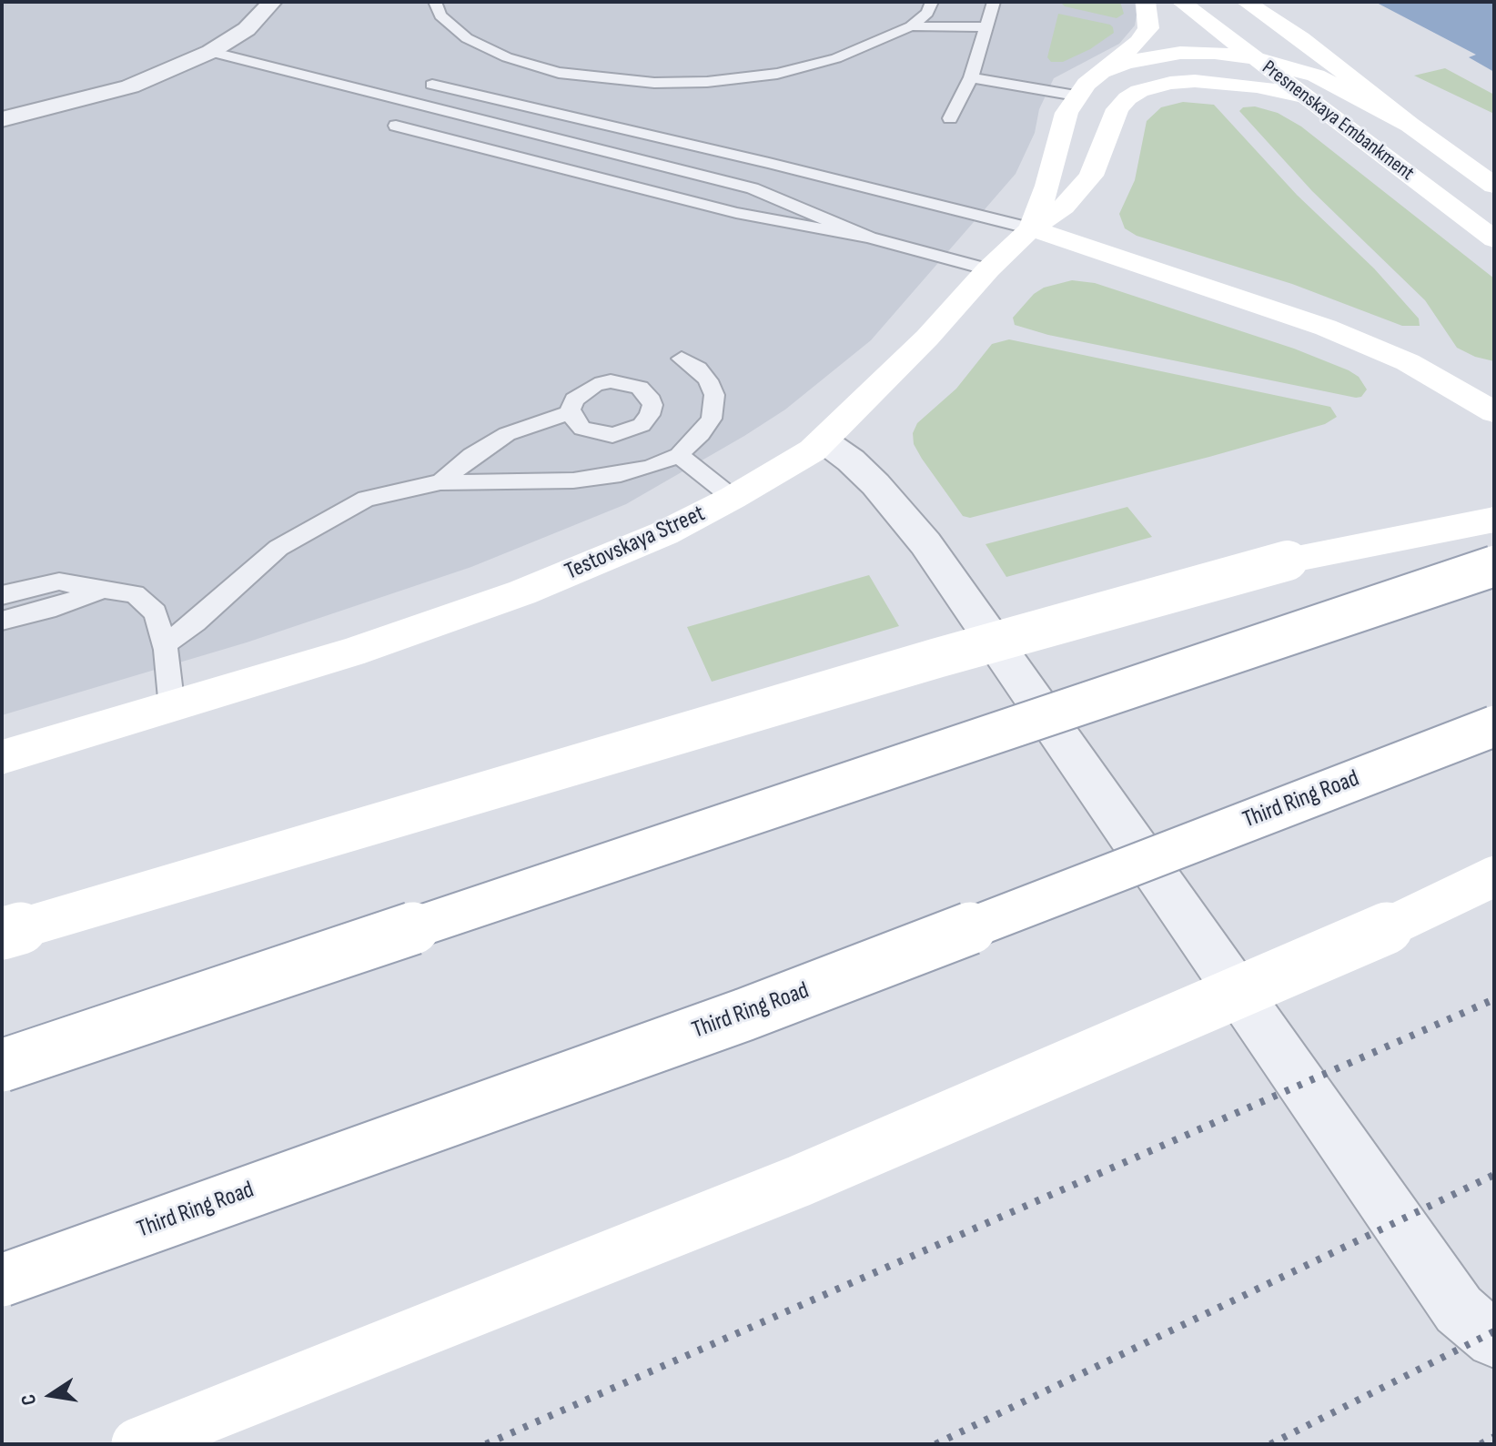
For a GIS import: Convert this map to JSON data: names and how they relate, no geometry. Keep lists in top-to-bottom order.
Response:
{
  "streets": {
    "main road": ["Presnenskaya Embankment", "Testovskaya Street", "Third Ring Road"]
  },
  "north": "left"
}
